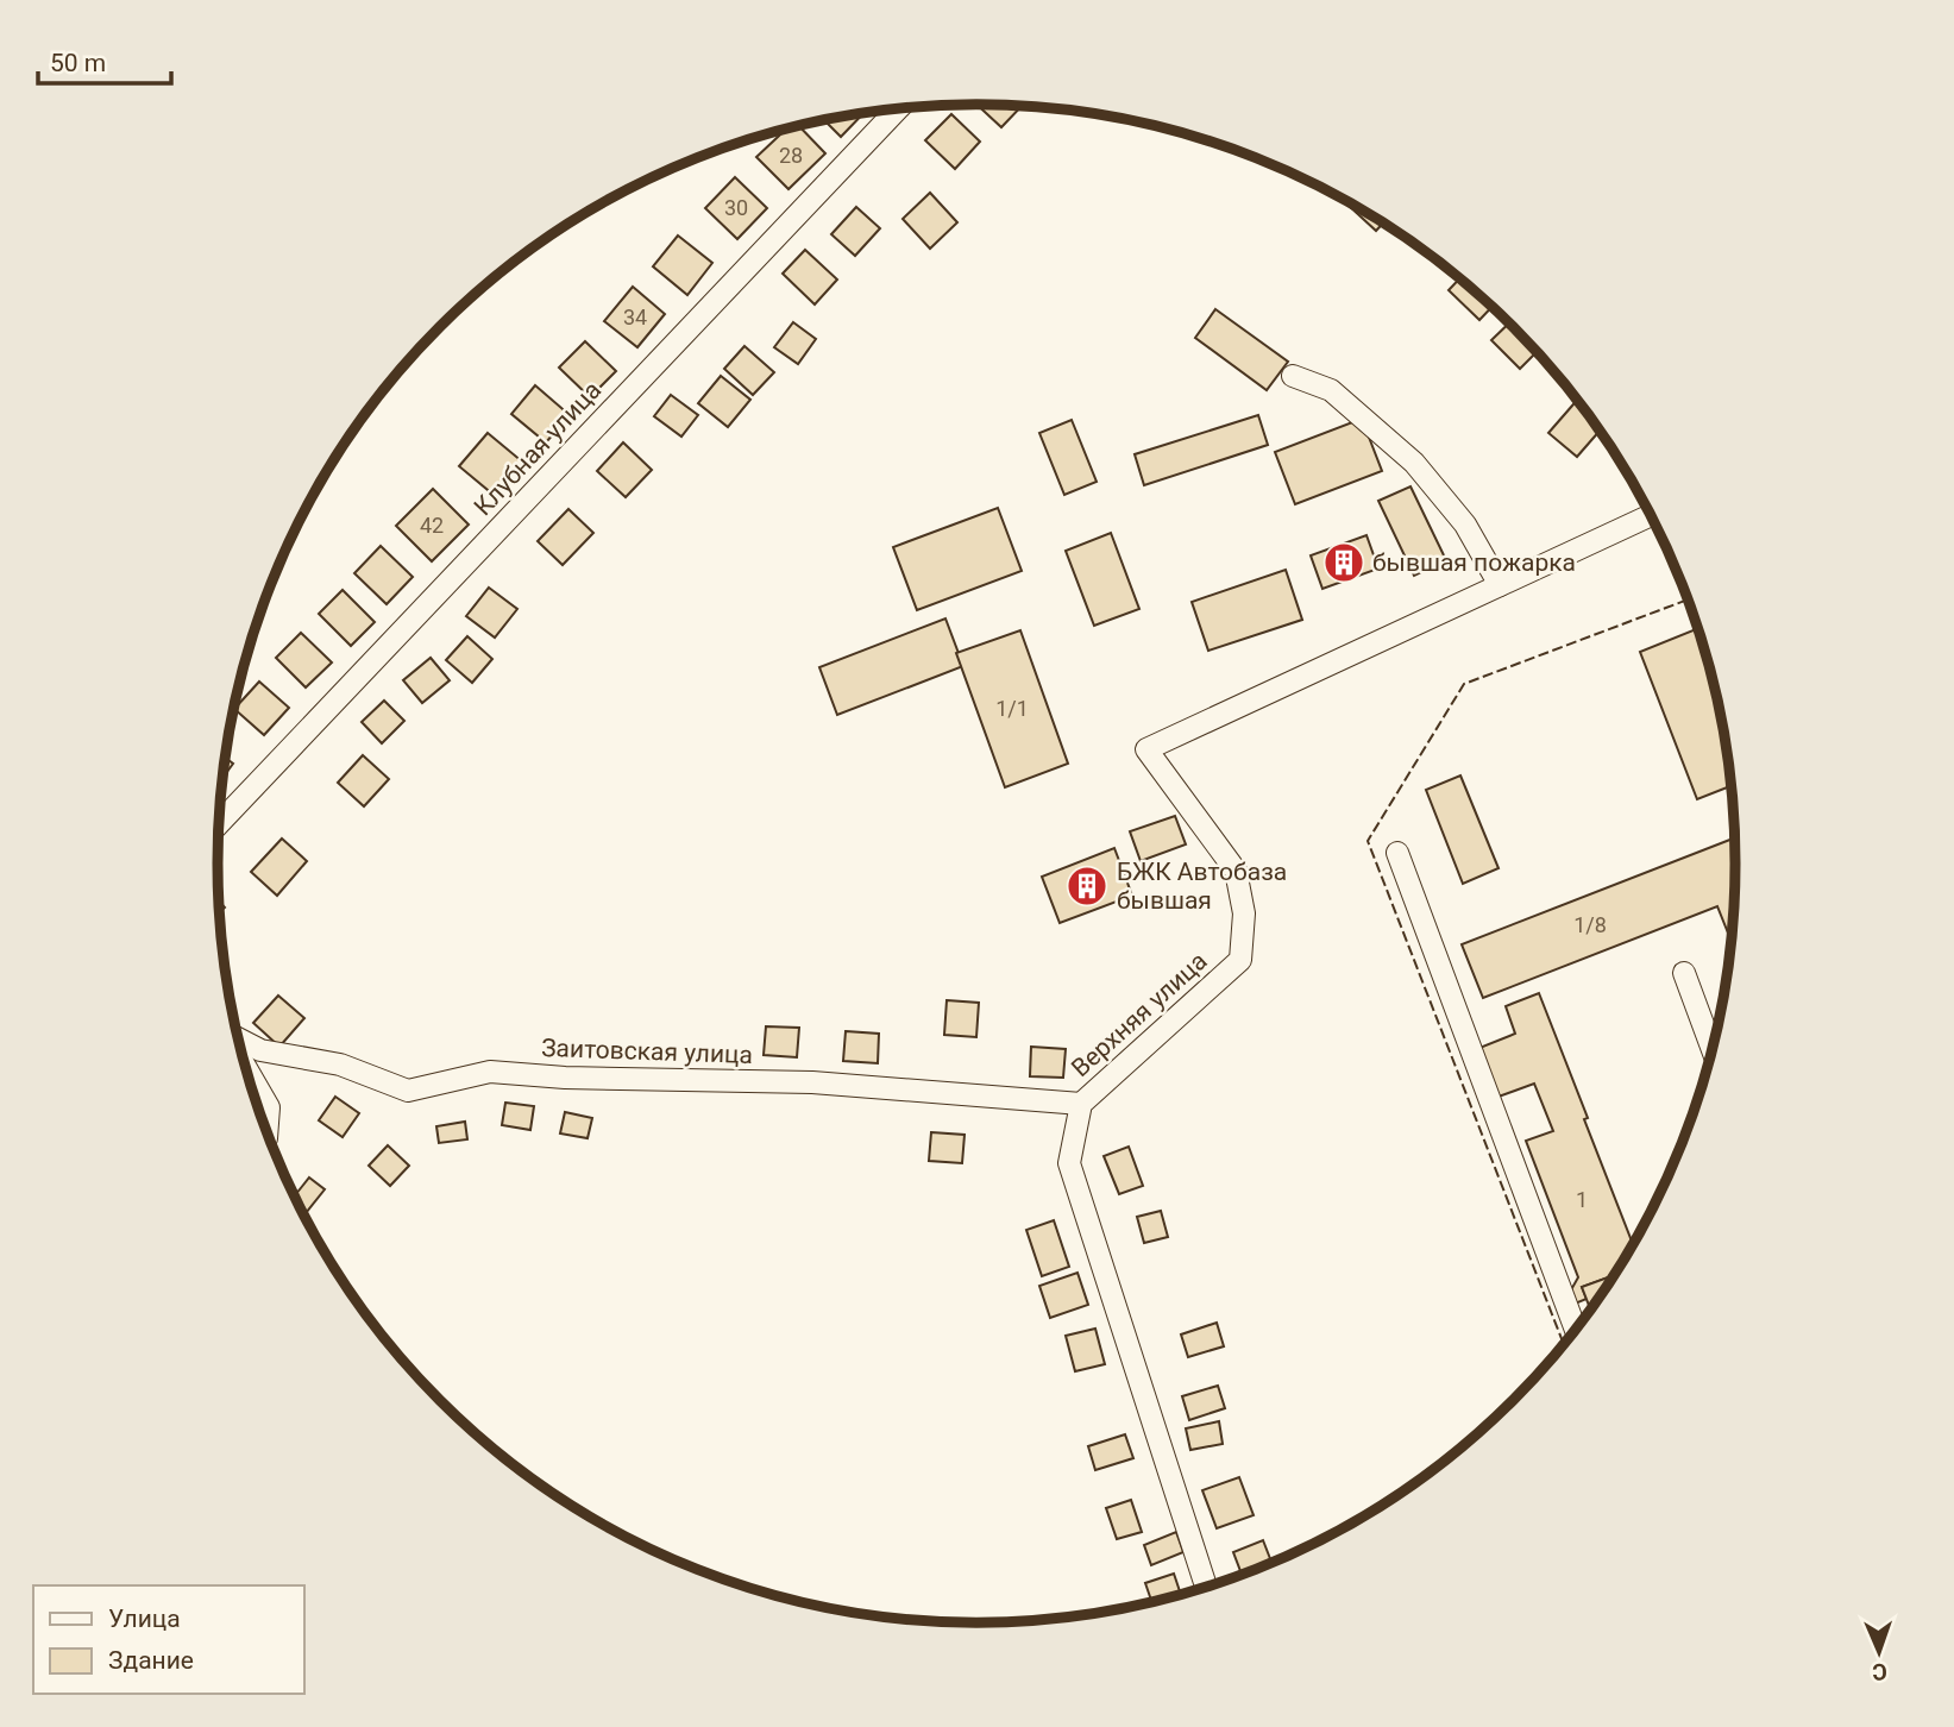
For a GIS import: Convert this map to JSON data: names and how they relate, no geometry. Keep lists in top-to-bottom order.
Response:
{
  "streets": {
    "street": ["Клубная улица", "Верхняя улица", "Заитовская улица"]
  },
  "crossings": [
    ["Верхняя улица", "Заитовская улица"]
  ],
  "places": {
    "building": ["бывшая пожарка", "БЖК Автобаза бывшая"]
  },
  "house_numbers": [
    "28",
    "30",
    "34",
    "42",
    "1/1",
    "1/8",
    "1"
  ],
  "legend": ["Улица", "Здание"],
  "scale_bar": "50 m",
  "north": "bottom"
}
